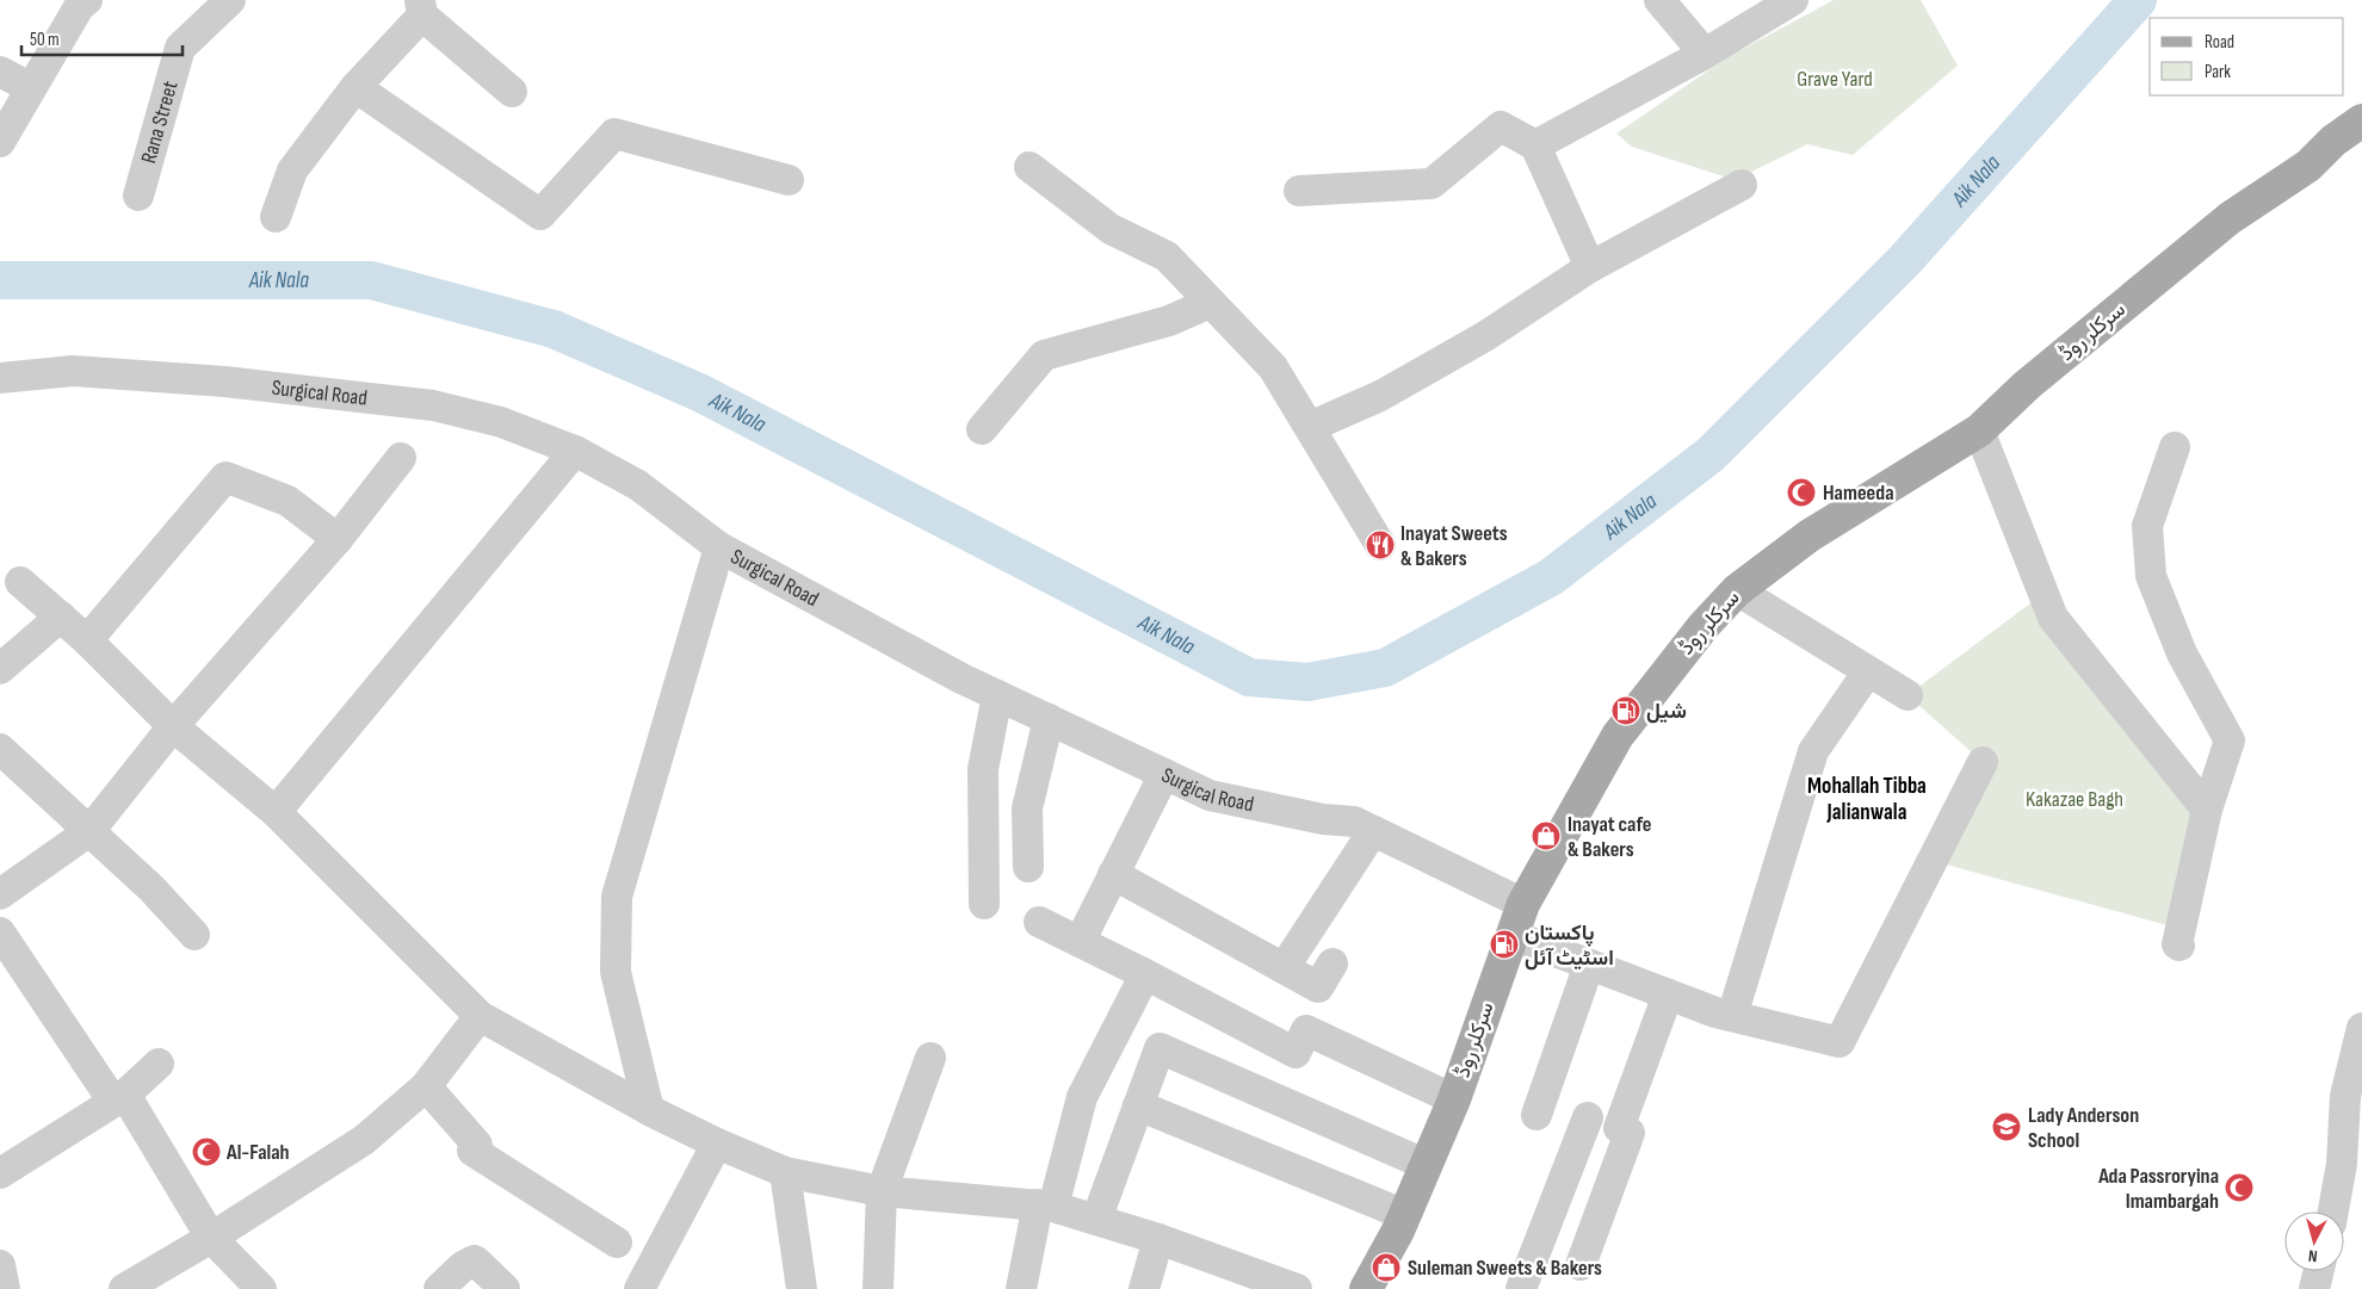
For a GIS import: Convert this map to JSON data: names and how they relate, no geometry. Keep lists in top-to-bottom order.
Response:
{
  "streets": {
    "main road": ["سرکلر روڈ"],
    "street": ["Rana Street", "Surgical Road"]
  },
  "crossings": [
    ["سرکلر روڈ", "Surgical Road"]
  ],
  "districts": ["Mohallah Tibba Jalianwala"],
  "water": ["Aik Nala"],
  "parks": ["Grave Yard", "Kakazae Bagh"],
  "places": {
    "mosque": ["Hameeda", "Al-Falah", "Ada Passroryina Imambargah"],
    "restaurant": ["Inayat Sweets & Bakers"],
    "fuel station": ["شیل", "پاکستان اسٹیٹ آئل"],
    "shop": ["Inayat cafe & Bakers", "Suleman Sweets & Bakers"],
    "school or university": ["Lady Anderson School"]
  },
  "legend": ["Road", "Park"],
  "scale_bar": "50 m",
  "north": "bottom"
}
